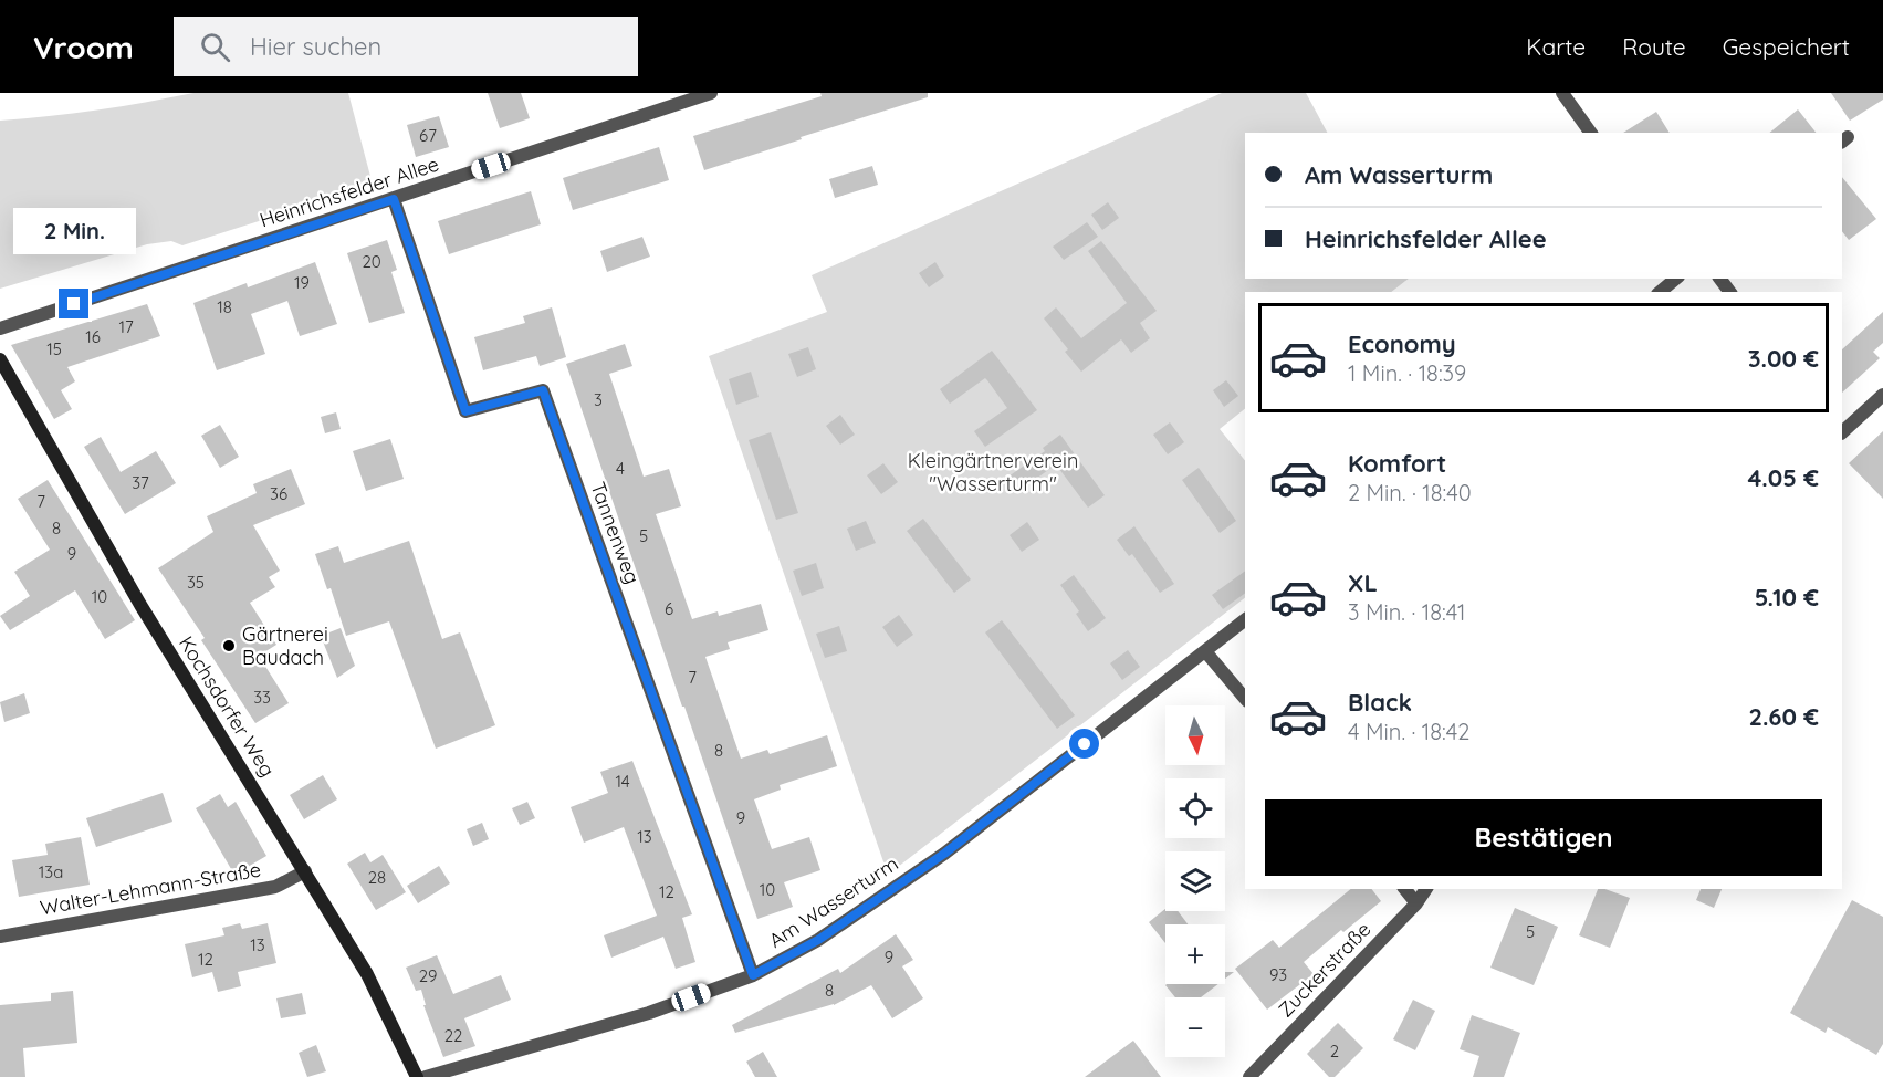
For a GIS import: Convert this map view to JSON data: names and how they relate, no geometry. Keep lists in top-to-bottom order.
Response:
{
  "streets": {
    "street": [
      "Heinrichsfelder Allee",
      "Tannenweg",
      "Kochsdorfer Weg",
      "Walter-Lehmann-Straße",
      "Am Wasserturm",
      "Zuckerstraße"
    ]
  },
  "crossings": [
    ["Heinrichsfelder Allee", "Tannenweg"],
    ["Tannenweg", "Am Wasserturm"],
    ["Kochsdorfer Weg", "Walter-Lehmann-Straße"]
  ],
  "parks": ["Kleingärtnerverein \"Wasserturm\""],
  "places": ["Gärtnerei Baudach"],
  "house_numbers": [
    "67",
    "20",
    "19",
    "18",
    "17",
    "16",
    "15",
    "3",
    "4",
    "37",
    "36",
    "7",
    "8",
    "5",
    "9",
    "35",
    "10",
    "6",
    "7",
    "33",
    "8",
    "14",
    "9",
    "13",
    "13a",
    "28",
    "10",
    "12",
    "5",
    "13",
    "9",
    "12",
    "93",
    "29",
    "8",
    "22",
    "2"
  ],
  "north": "bottom",
  "page": {
    "header": "Vroom",
    "search": "Hier suchen",
    "nav": ["Karte", "Route", "Gespeichert"],
    "banner": ["Am Wasserturm", "Heinrichsfelder Allee"],
    "bubble": "2 Min.",
    "list": [
      {
        "name": "Economy",
        "note": "1 Min. · 18:39",
        "value": "3.00 €"
      },
      {
        "name": "Komfort",
        "note": "2 Min. · 18:40",
        "value": "4.05 €"
      },
      {
        "name": "XL",
        "note": "3 Min. · 18:41",
        "value": "5.10 €"
      },
      {
        "name": "Black",
        "note": "4 Min. · 18:42",
        "value": "2.60 €"
      }
    ],
    "map_buttons": ["+", "−"],
    "buttons": "Bestätigen"
  }
}
